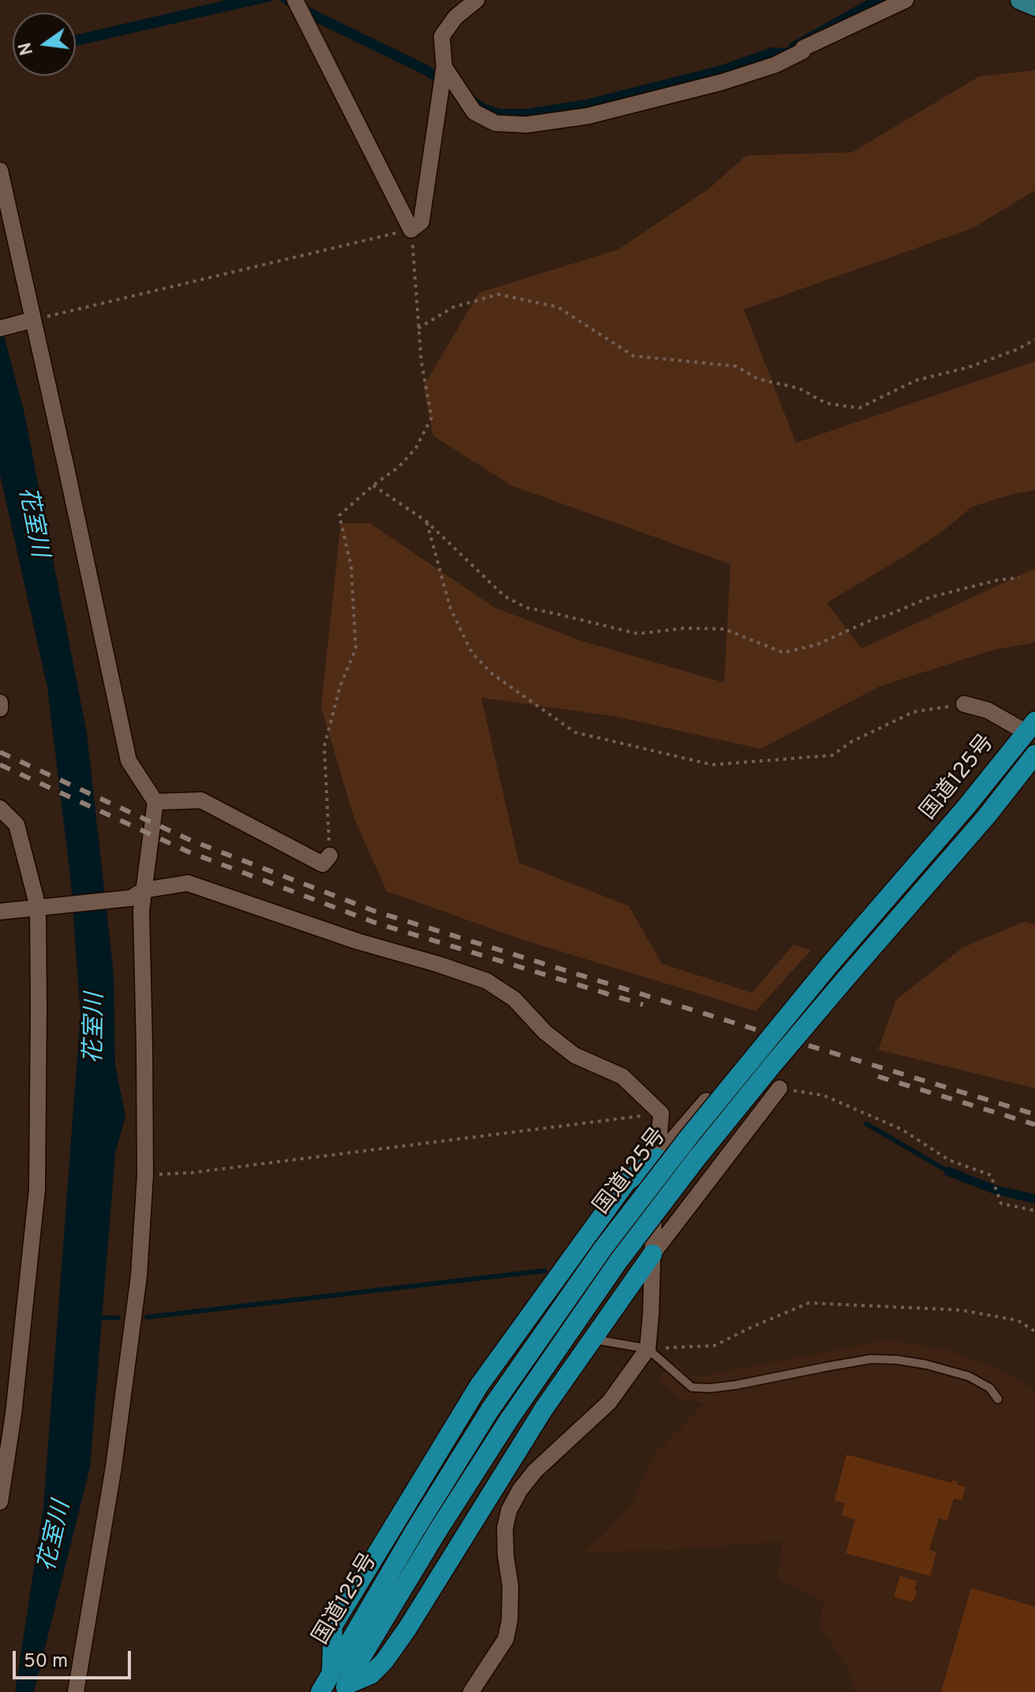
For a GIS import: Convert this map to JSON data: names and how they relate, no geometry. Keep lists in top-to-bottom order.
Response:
{
  "streets": {
    "highway": ["国道125号"]
  },
  "water": ["花室川"],
  "scale_bar": "50 m",
  "north": "left"
}
